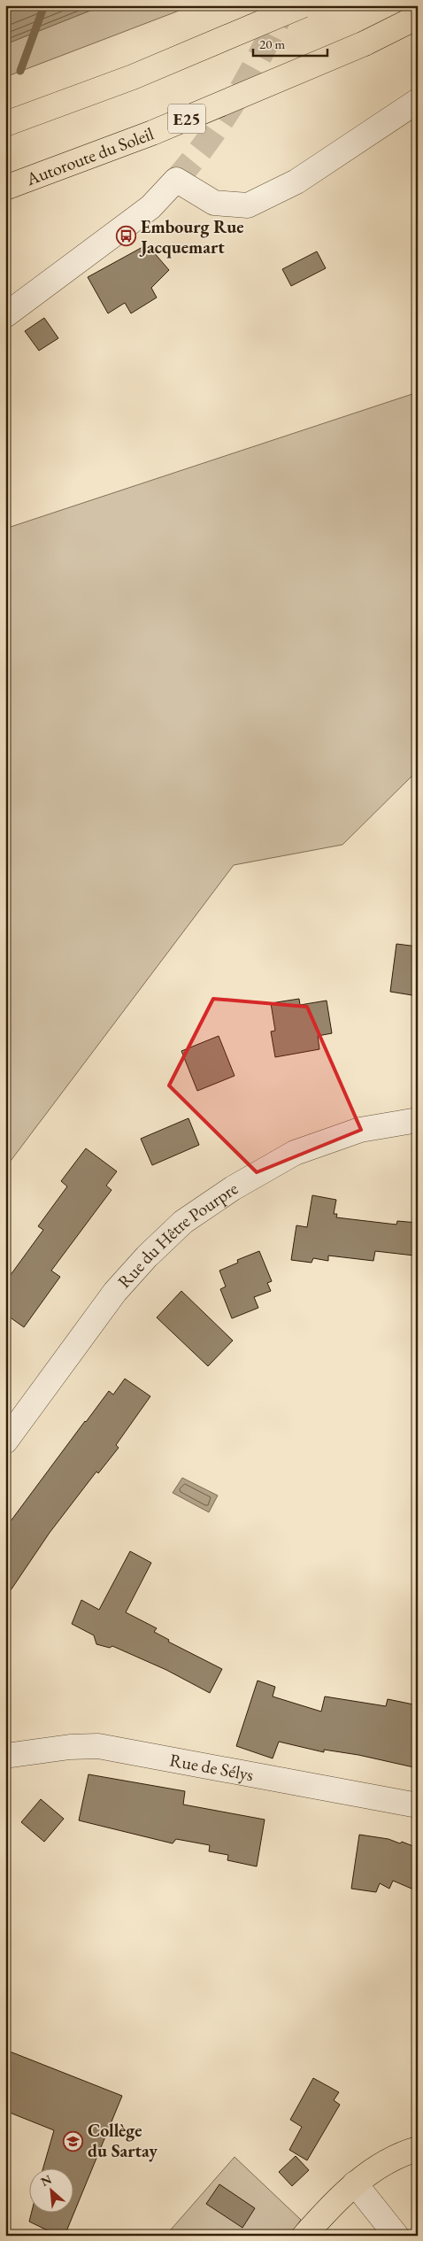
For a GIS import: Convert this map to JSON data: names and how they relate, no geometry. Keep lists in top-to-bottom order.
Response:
{
  "streets": {
    "main road": ["E25", "Autoroute du Soleil"],
    "street": ["Rue du Hêtre Pourpre", "Rue de Sélys"]
  },
  "places": {
    "bus stop": ["Embourg Rue Jacquemart"],
    "school or university": ["Collège du Sartay"]
  },
  "scale_bar": "20 m",
  "north": "top left"
}
